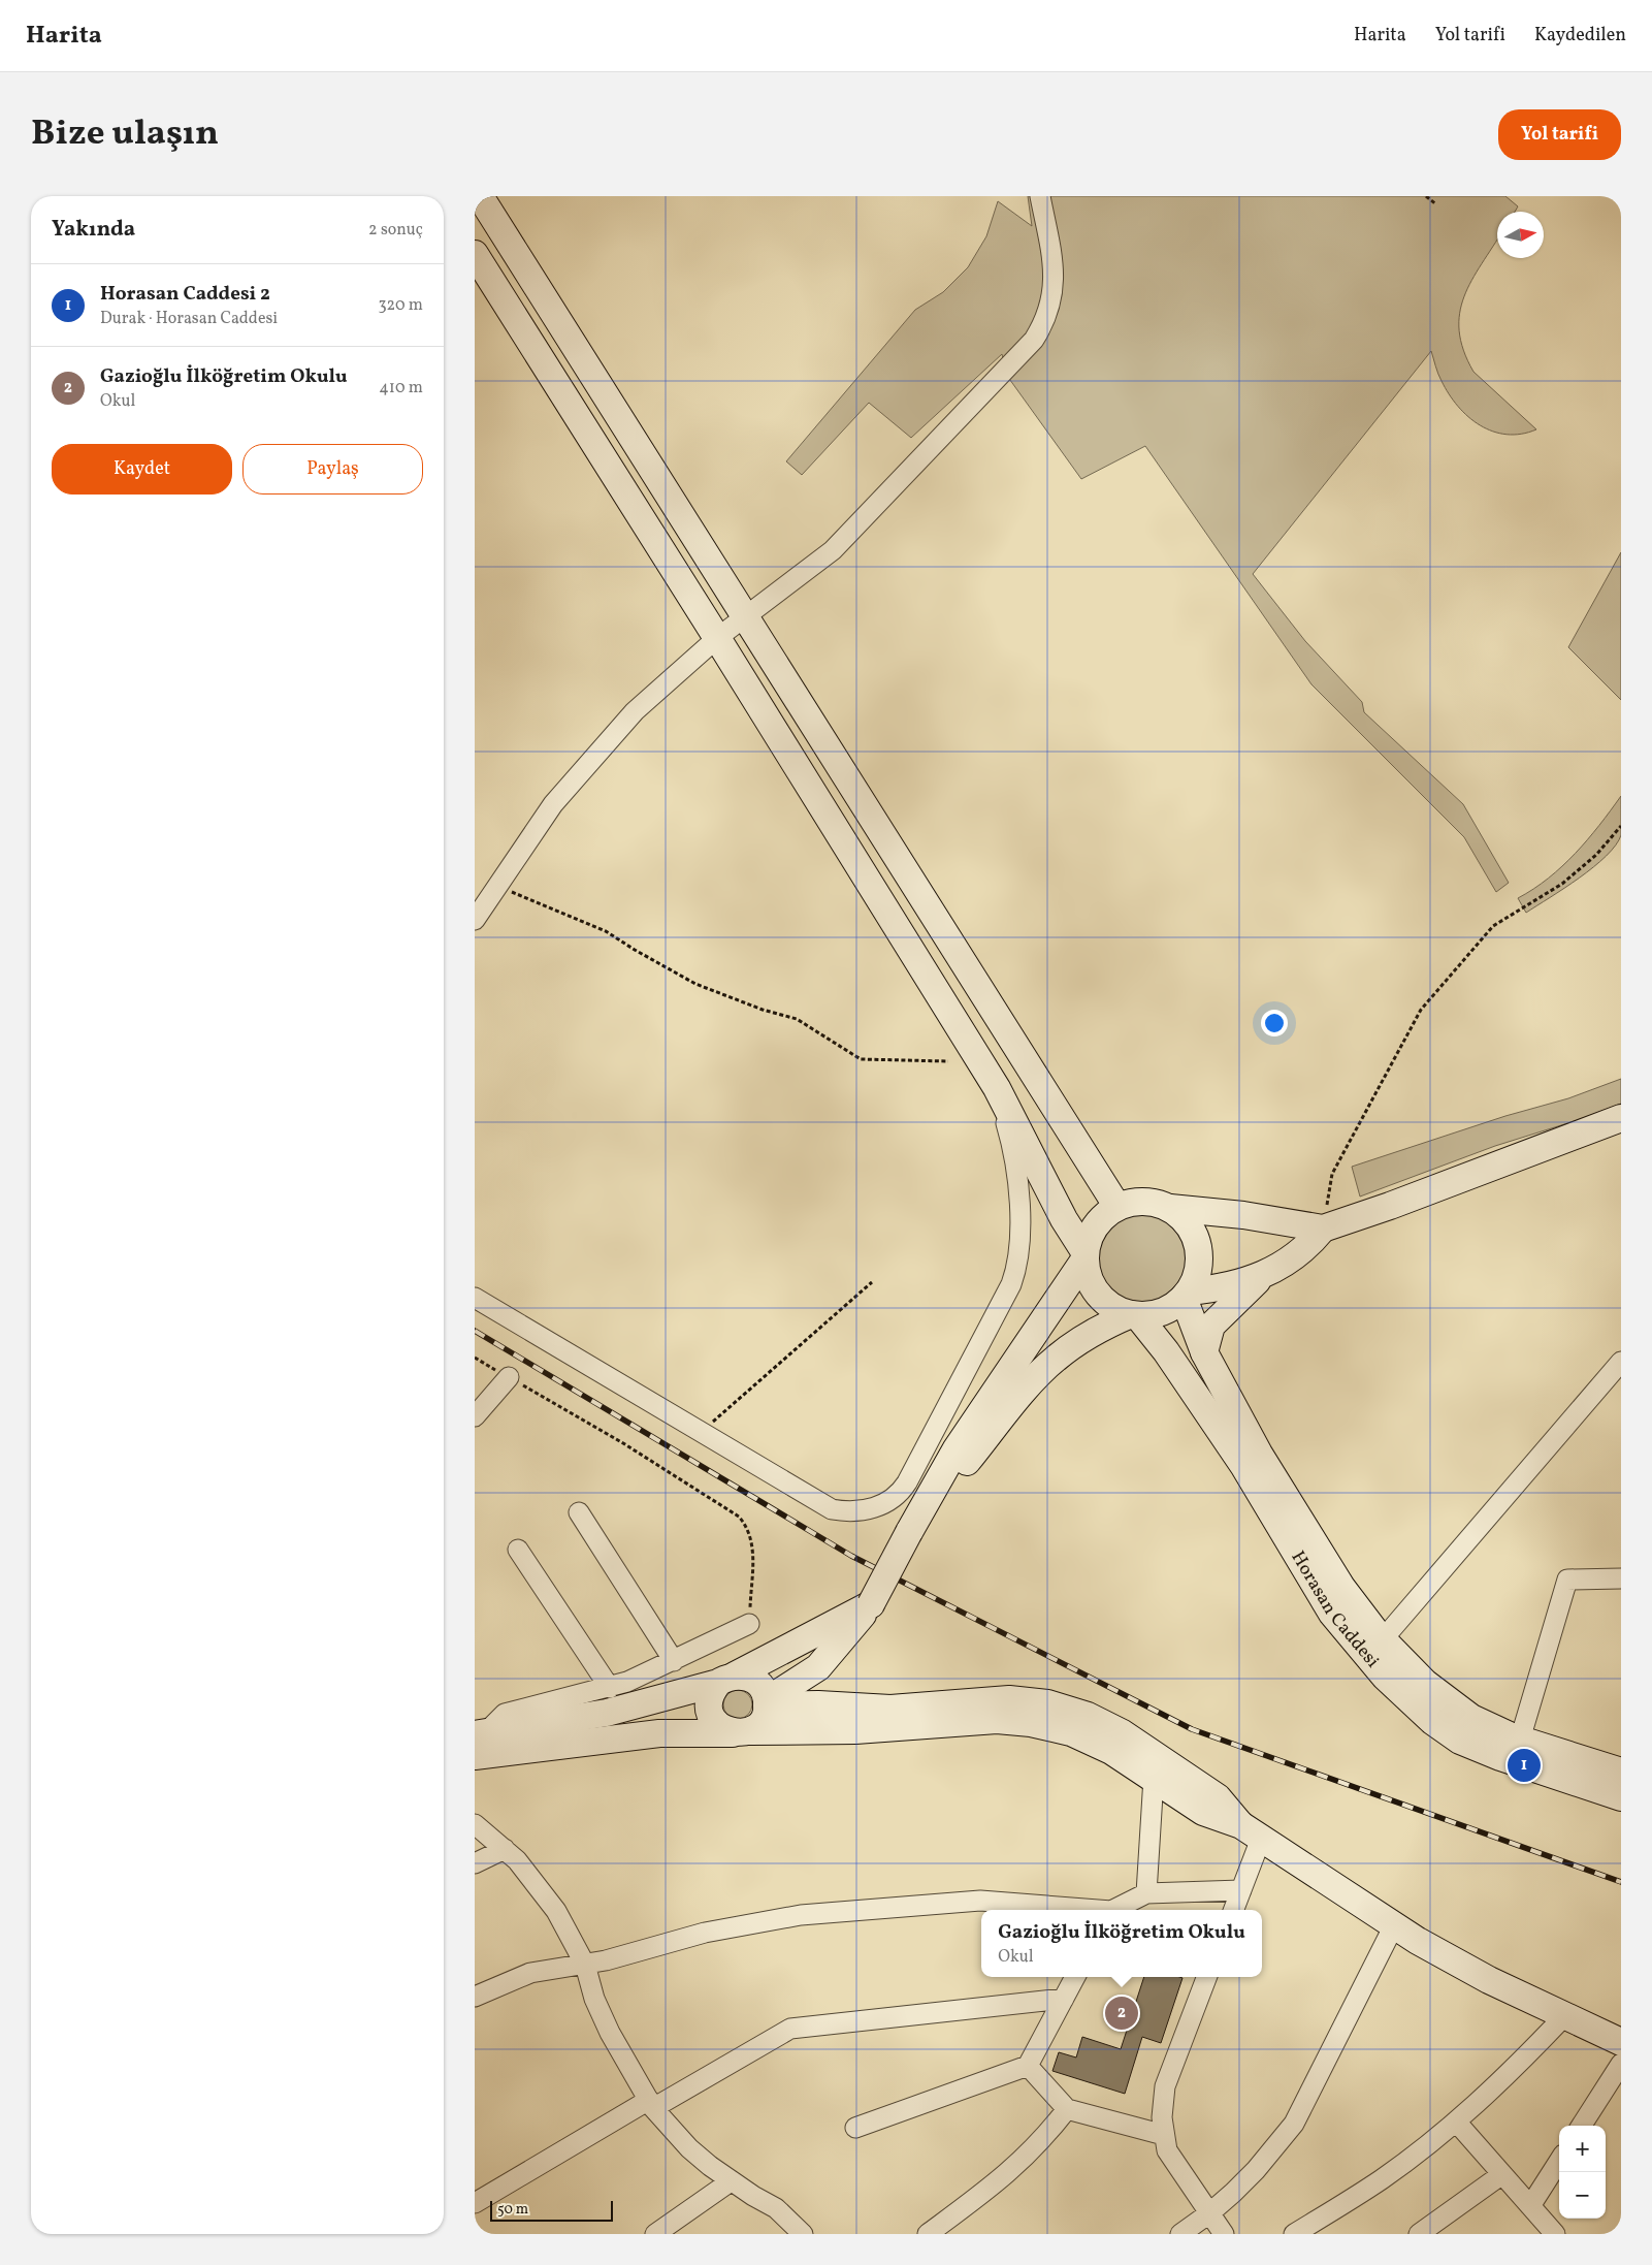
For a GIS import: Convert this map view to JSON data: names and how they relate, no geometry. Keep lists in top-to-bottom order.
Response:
{
  "streets": {
    "street": ["Horasan Caddesi"]
  },
  "scale_bar": "50 m",
  "north": "right",
  "page": {
    "header": "Harita",
    "nav": ["Harita", "Yol tarifi", "Kaydedilen"],
    "title": "Bize ulaşın",
    "buttons": [
      "Yol tarifi",
      ["Kaydet", "Paylaş"]
    ],
    "heading": ["Yakında", "2 sonuç"],
    "list": [
      {
        "mark": "1",
        "name": "Horasan Caddesi 2",
        "note": "Durak · Horasan Caddesi",
        "value": "320 m"
      },
      {
        "mark": "2",
        "name": "Gazioğlu İlköğretim Okulu",
        "note": "Okul",
        "value": "410 m"
      }
    ],
    "pins": ["1", "2"],
    "popup": ["Gazioğlu İlköğretim Okulu", "Okul"],
    "map_buttons": ["+", "−"],
    "scale": "50 m"
  }
}
